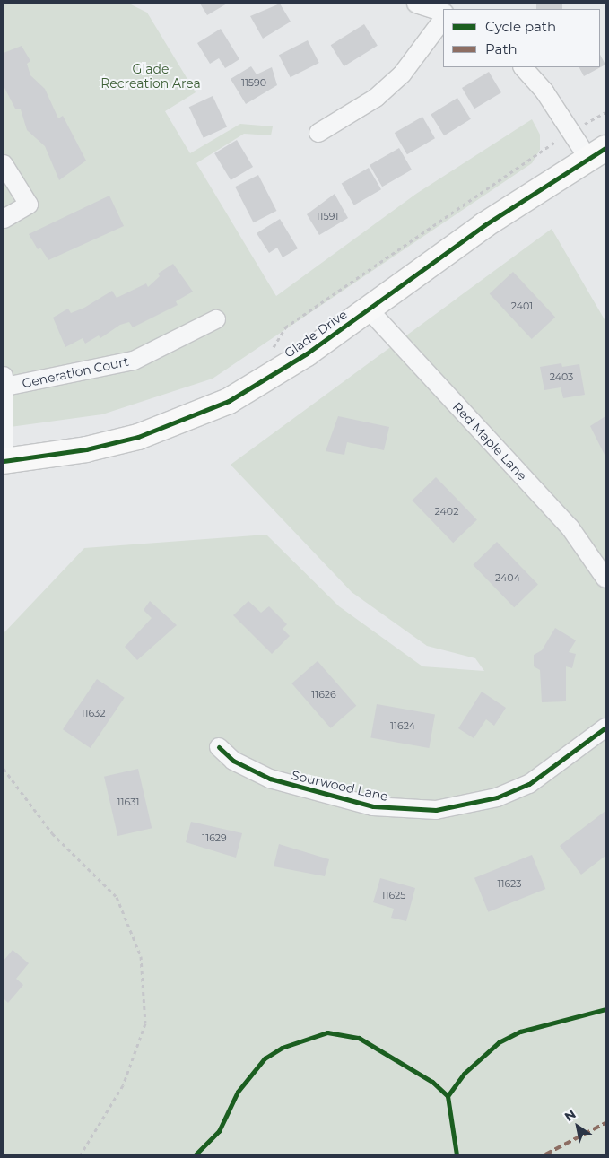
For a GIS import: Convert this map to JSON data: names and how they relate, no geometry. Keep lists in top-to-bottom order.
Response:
{
  "streets": {
    "street": [
      "Glade Drive",
      "Generation Court",
      "Red Maple Lane",
      "Sourwood Lane"
    ]
  },
  "crossings": [
    ["Glade Drive", "Red Maple Lane"]
  ],
  "parks": ["Glade Recreation Area"],
  "house_numbers": [
    "11590",
    "11591",
    "2401",
    "2403",
    "2402",
    "2404",
    "11626",
    "11632",
    "11624",
    "11631",
    "11629",
    "11623",
    "11625"
  ],
  "legend": ["Cycle path", "Path"],
  "north": "top left"
}
